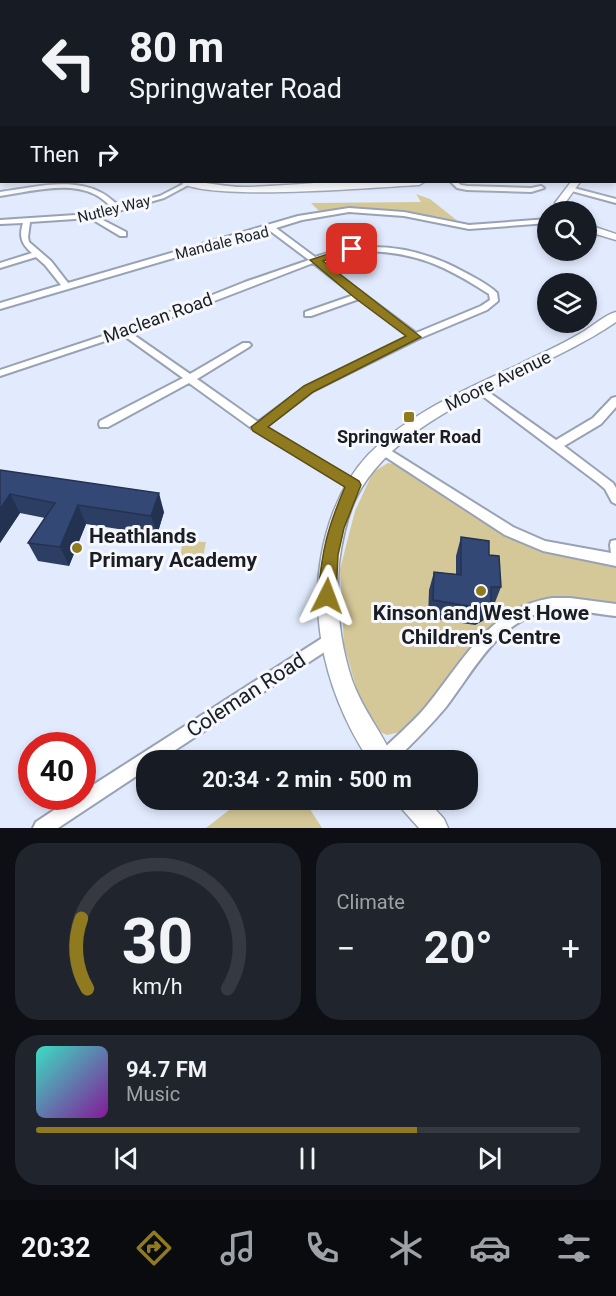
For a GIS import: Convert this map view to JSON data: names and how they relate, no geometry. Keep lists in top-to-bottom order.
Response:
{
  "streets": {
    "street": [
      "Nutley Way",
      "Mandale Road",
      "Maclean Road",
      "Moore Avenue",
      "Coleman Road"
    ]
  },
  "crossings": [
    ["Mandale Road", "Maclean Road"],
    ["Moore Avenue", "Coleman Road"]
  ],
  "places": {
    "transit": ["Springwater Road"],
    "other": ["Heathlands Primary Academy", "Kinson and West Howe Children's Centre"]
  },
  "page": {
    "turn": ["80 m", "Springwater Road"],
    "then": "Then",
    "limit": "40",
    "trip": "20:34 · 2 min · 500 m",
    "tile": "Climate",
    "heat": ["−", "20°", "+"],
    "song": ["94.7 FM", "Music"],
    "tabs": "20:32",
    "gauge": ["30", "km/h"]
  }
}
